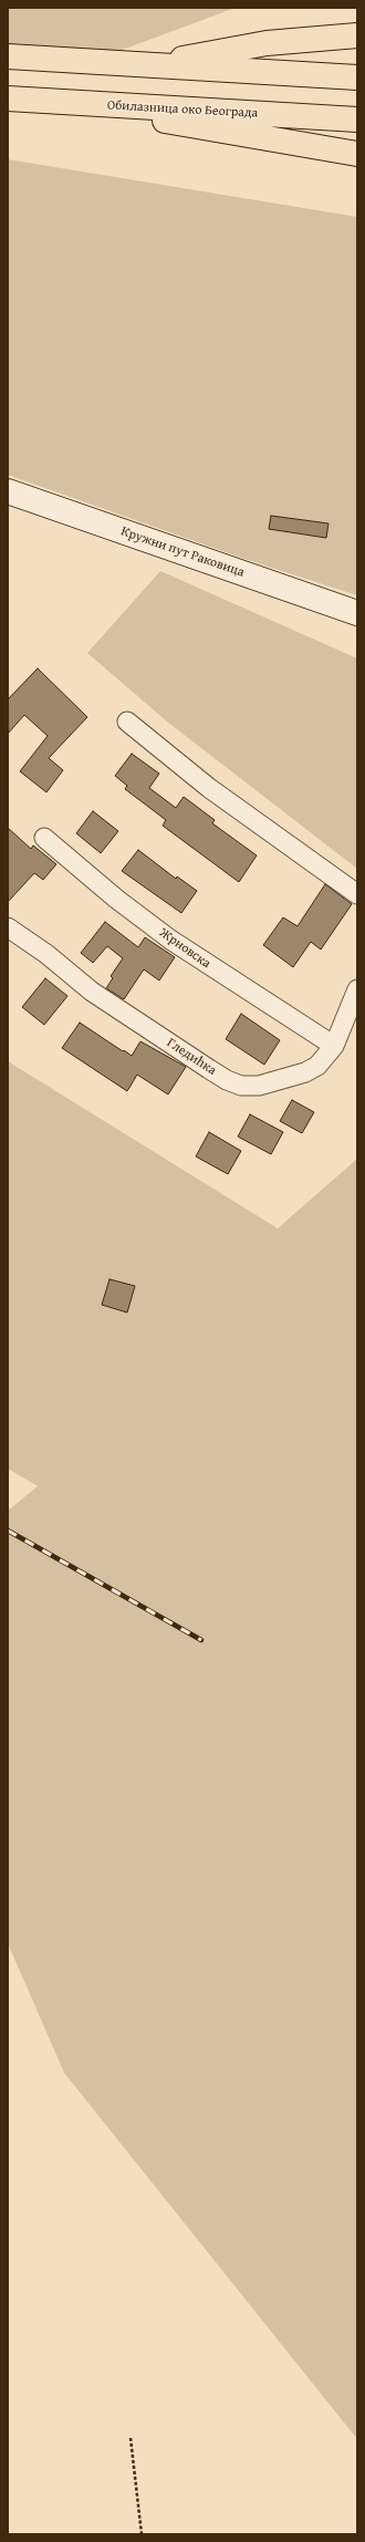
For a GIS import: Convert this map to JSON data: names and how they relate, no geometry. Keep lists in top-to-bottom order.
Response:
{
  "streets": {
    "highway": ["Обилазница око Београда"],
    "main road": ["Кружни пут Раковица"],
    "street": ["Жрновска", "Гледићка"]
  },
  "crossings": [
    ["Жрновска", "Гледићка"]
  ]
}
